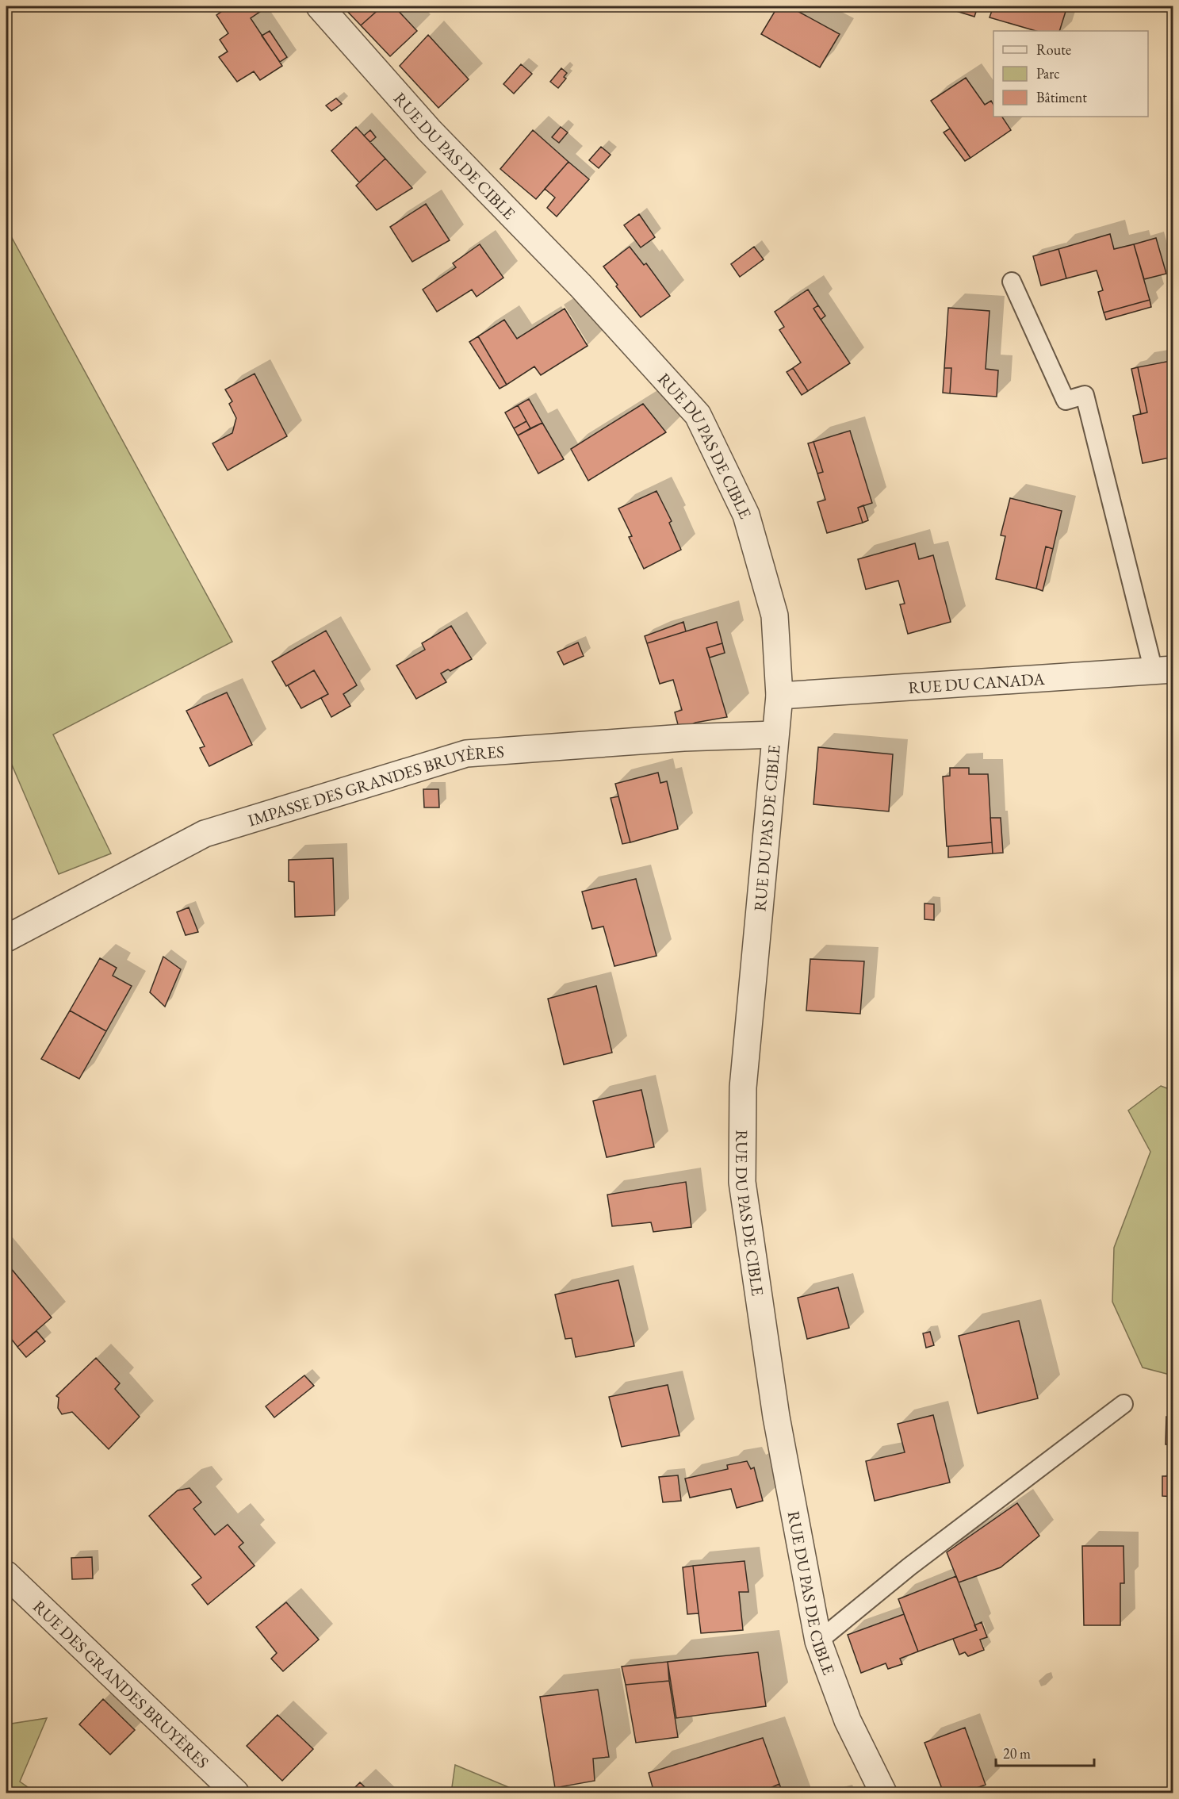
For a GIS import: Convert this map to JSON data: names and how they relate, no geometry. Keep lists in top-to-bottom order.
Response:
{
  "streets": {
    "street": [
      "RUE DU PAS DE CIBLE",
      "RUE DU CANADA",
      "IMPASSE DES GRANDES BRUYÈRES",
      "RUE DES GRANDES BRUYÈRES"
    ]
  },
  "crossings": [
    ["RUE DU PAS DE CIBLE", "RUE DU CANADA"],
    ["RUE DU PAS DE CIBLE", "IMPASSE DES GRANDES BRUYÈRES"]
  ],
  "legend": ["Route", "Parc", "Bâtiment"],
  "scale_bar": "20 m"
}
